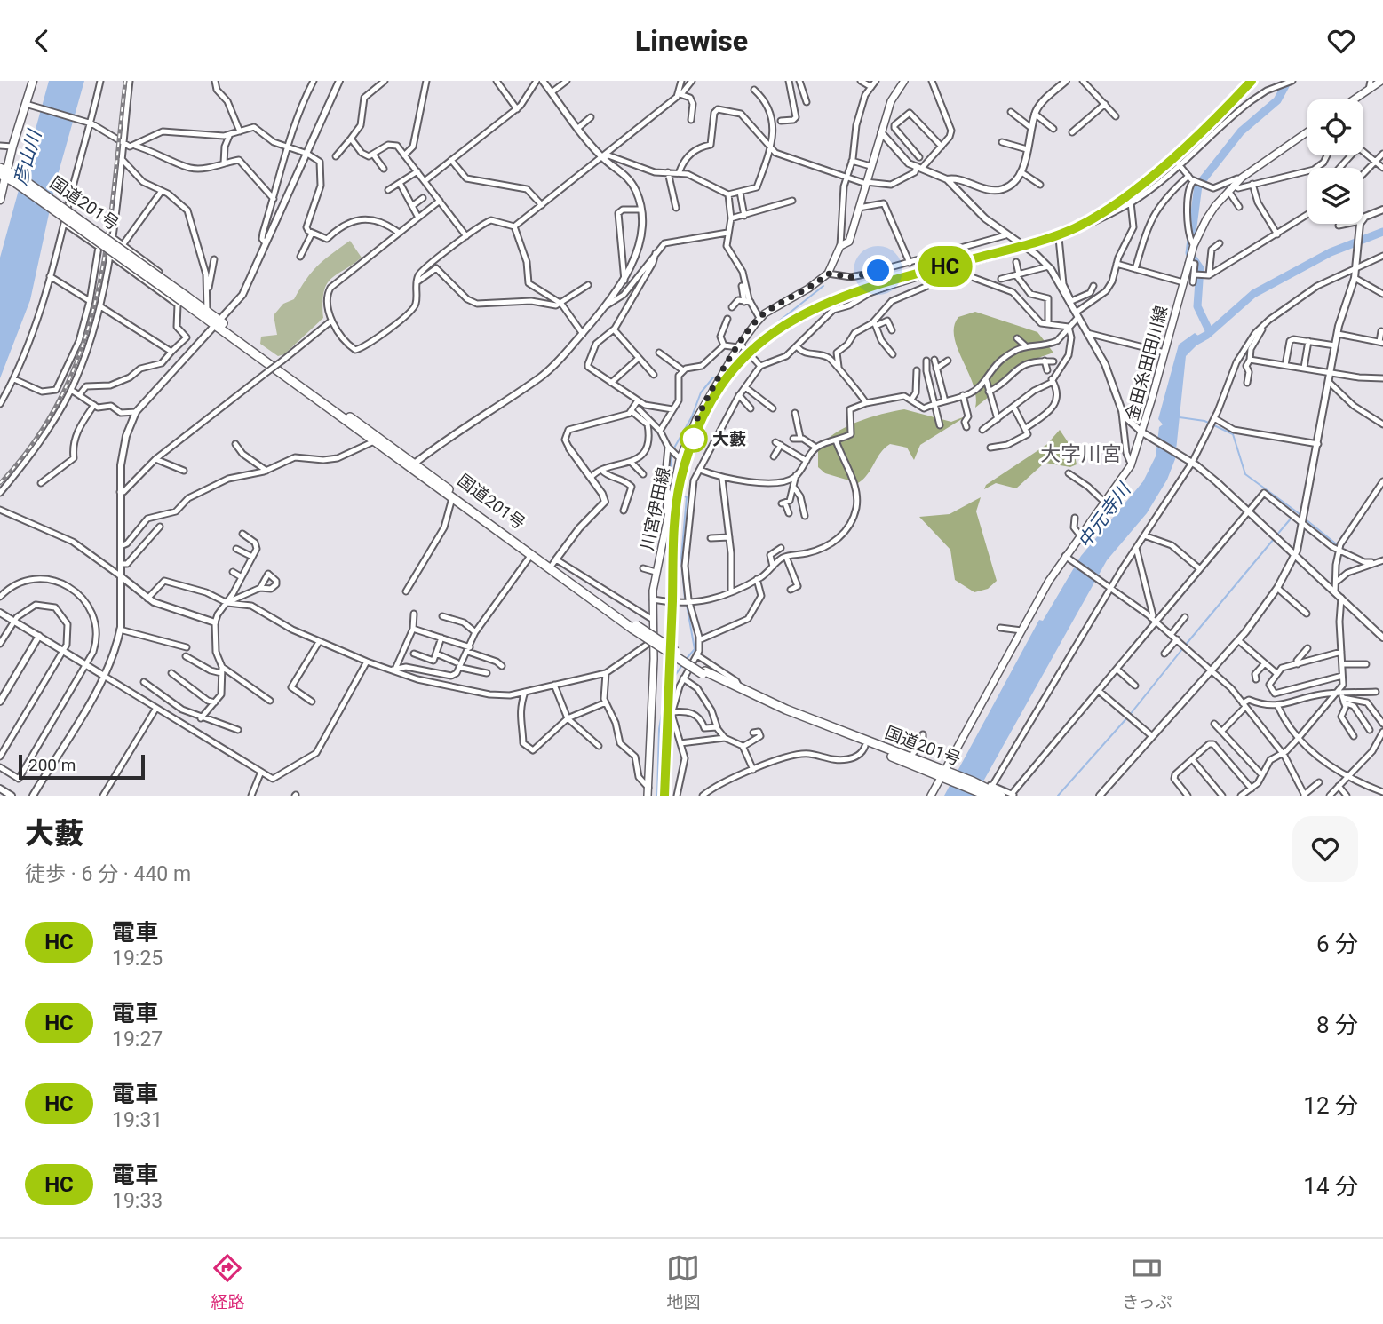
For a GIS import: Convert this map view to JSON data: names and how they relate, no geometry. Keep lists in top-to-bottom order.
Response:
{
  "streets": {
    "highway": ["国道201号"],
    "main road": ["金田糸田田川線", "川宮伊田線"]
  },
  "crossings": [
    ["国道201号", "金田糸田田川線"]
  ],
  "districts": ["大字川宮"],
  "water": ["彦山川", "中元寺川"],
  "places": ["大藪"],
  "scale_bar": "200 m",
  "page": {
    "header": "Linewise",
    "on_map": "HC",
    "scale": "200 m",
    "heading": ["大藪", "徒歩 · 6 分 · 440 m"],
    "list": [
      {
        "mark": "HC",
        "name": "電車",
        "note": "19:25",
        "value": "6 分"
      },
      {
        "mark": "HC",
        "name": "電車",
        "note": "19:27",
        "value": "8 分"
      },
      {
        "mark": "HC",
        "name": "電車",
        "note": "19:31",
        "value": "12 分"
      },
      {
        "mark": "HC",
        "name": "電車",
        "note": "19:33",
        "value": "14 分"
      }
    ],
    "tabs": ["経路", "地図", "きっぷ"]
  }
}
